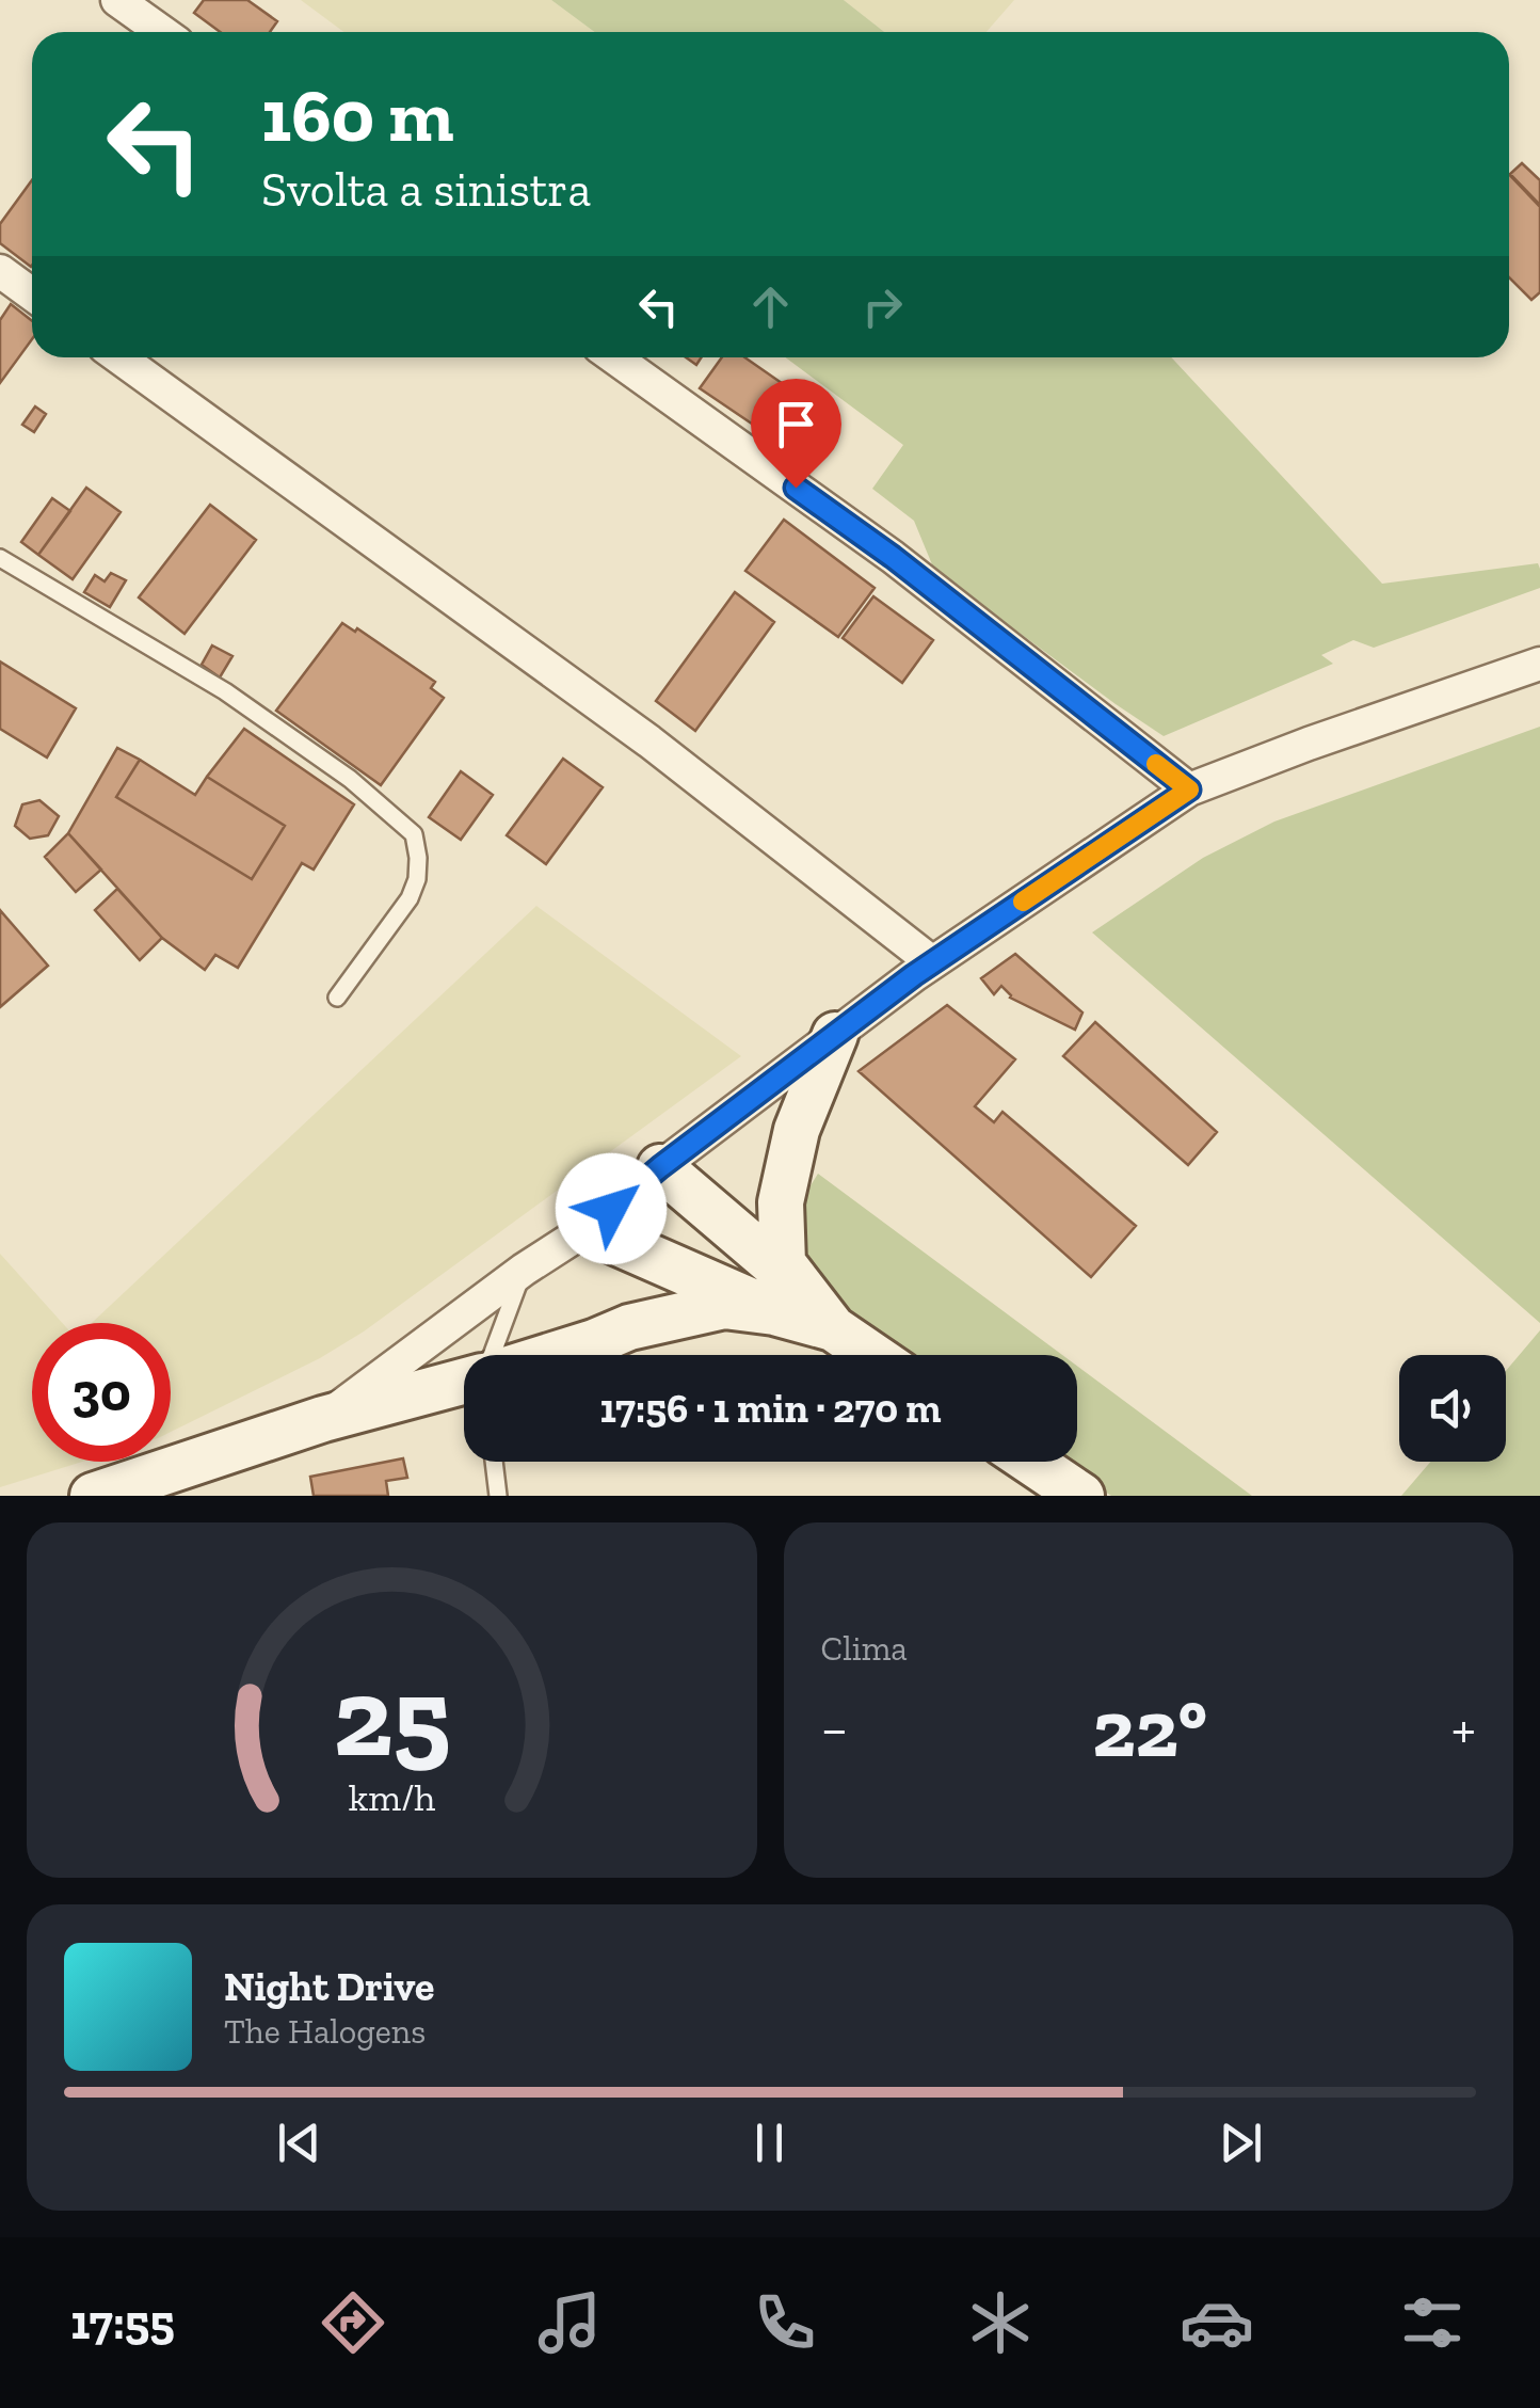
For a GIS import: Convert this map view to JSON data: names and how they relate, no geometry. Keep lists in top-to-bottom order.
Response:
{
  "page": {
    "turn": ["160 m", "Svolta a sinistra"],
    "limit": "30",
    "trip": "17:56 · 1 min · 270 m",
    "tile": "Clima",
    "heat": ["−", "22°", "+"],
    "song": ["Night Drive", "The Halogens"],
    "tabs": "17:55",
    "gauge": ["25", "km/h"]
  }
}
